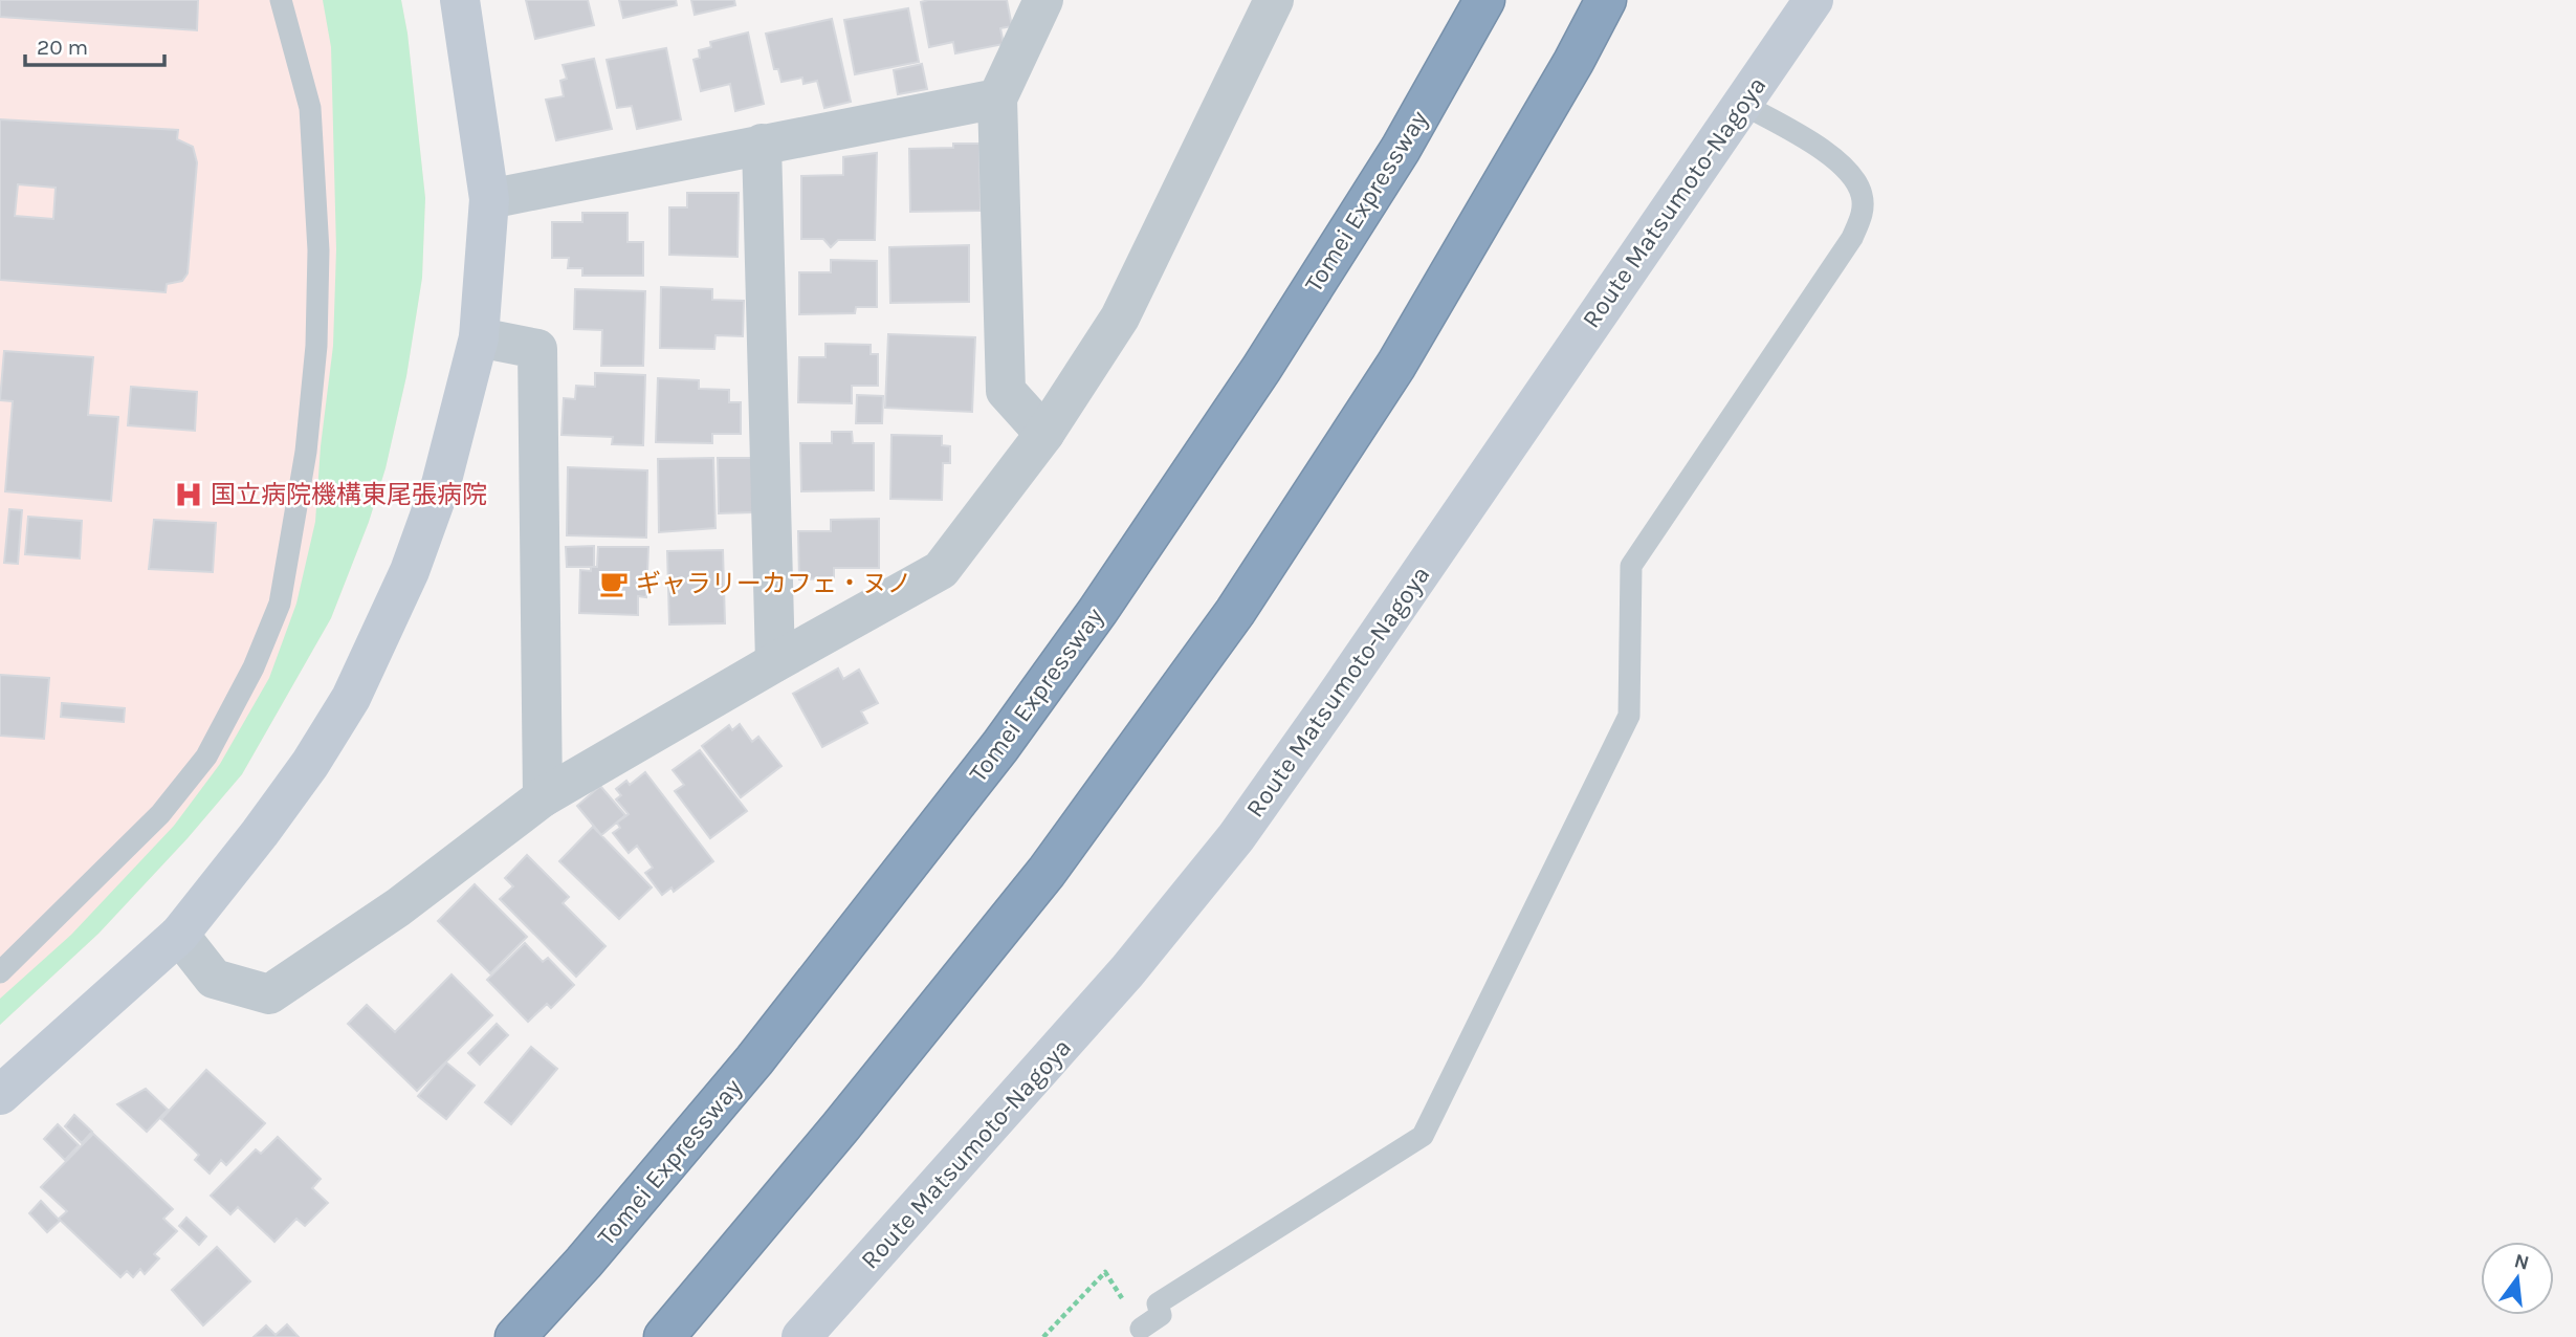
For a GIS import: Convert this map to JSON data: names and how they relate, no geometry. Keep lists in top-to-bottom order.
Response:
{
  "streets": {
    "highway": ["Tomei Expressway"],
    "main road": ["Route Matsumoto-Nagoya"]
  },
  "places": {
    "hospital": ["国立病院機構東尾張病院"],
    "cafe": ["ギャラリーカフェ・ヌノ"]
  },
  "scale_bar": "20 m",
  "north": "top"
}
